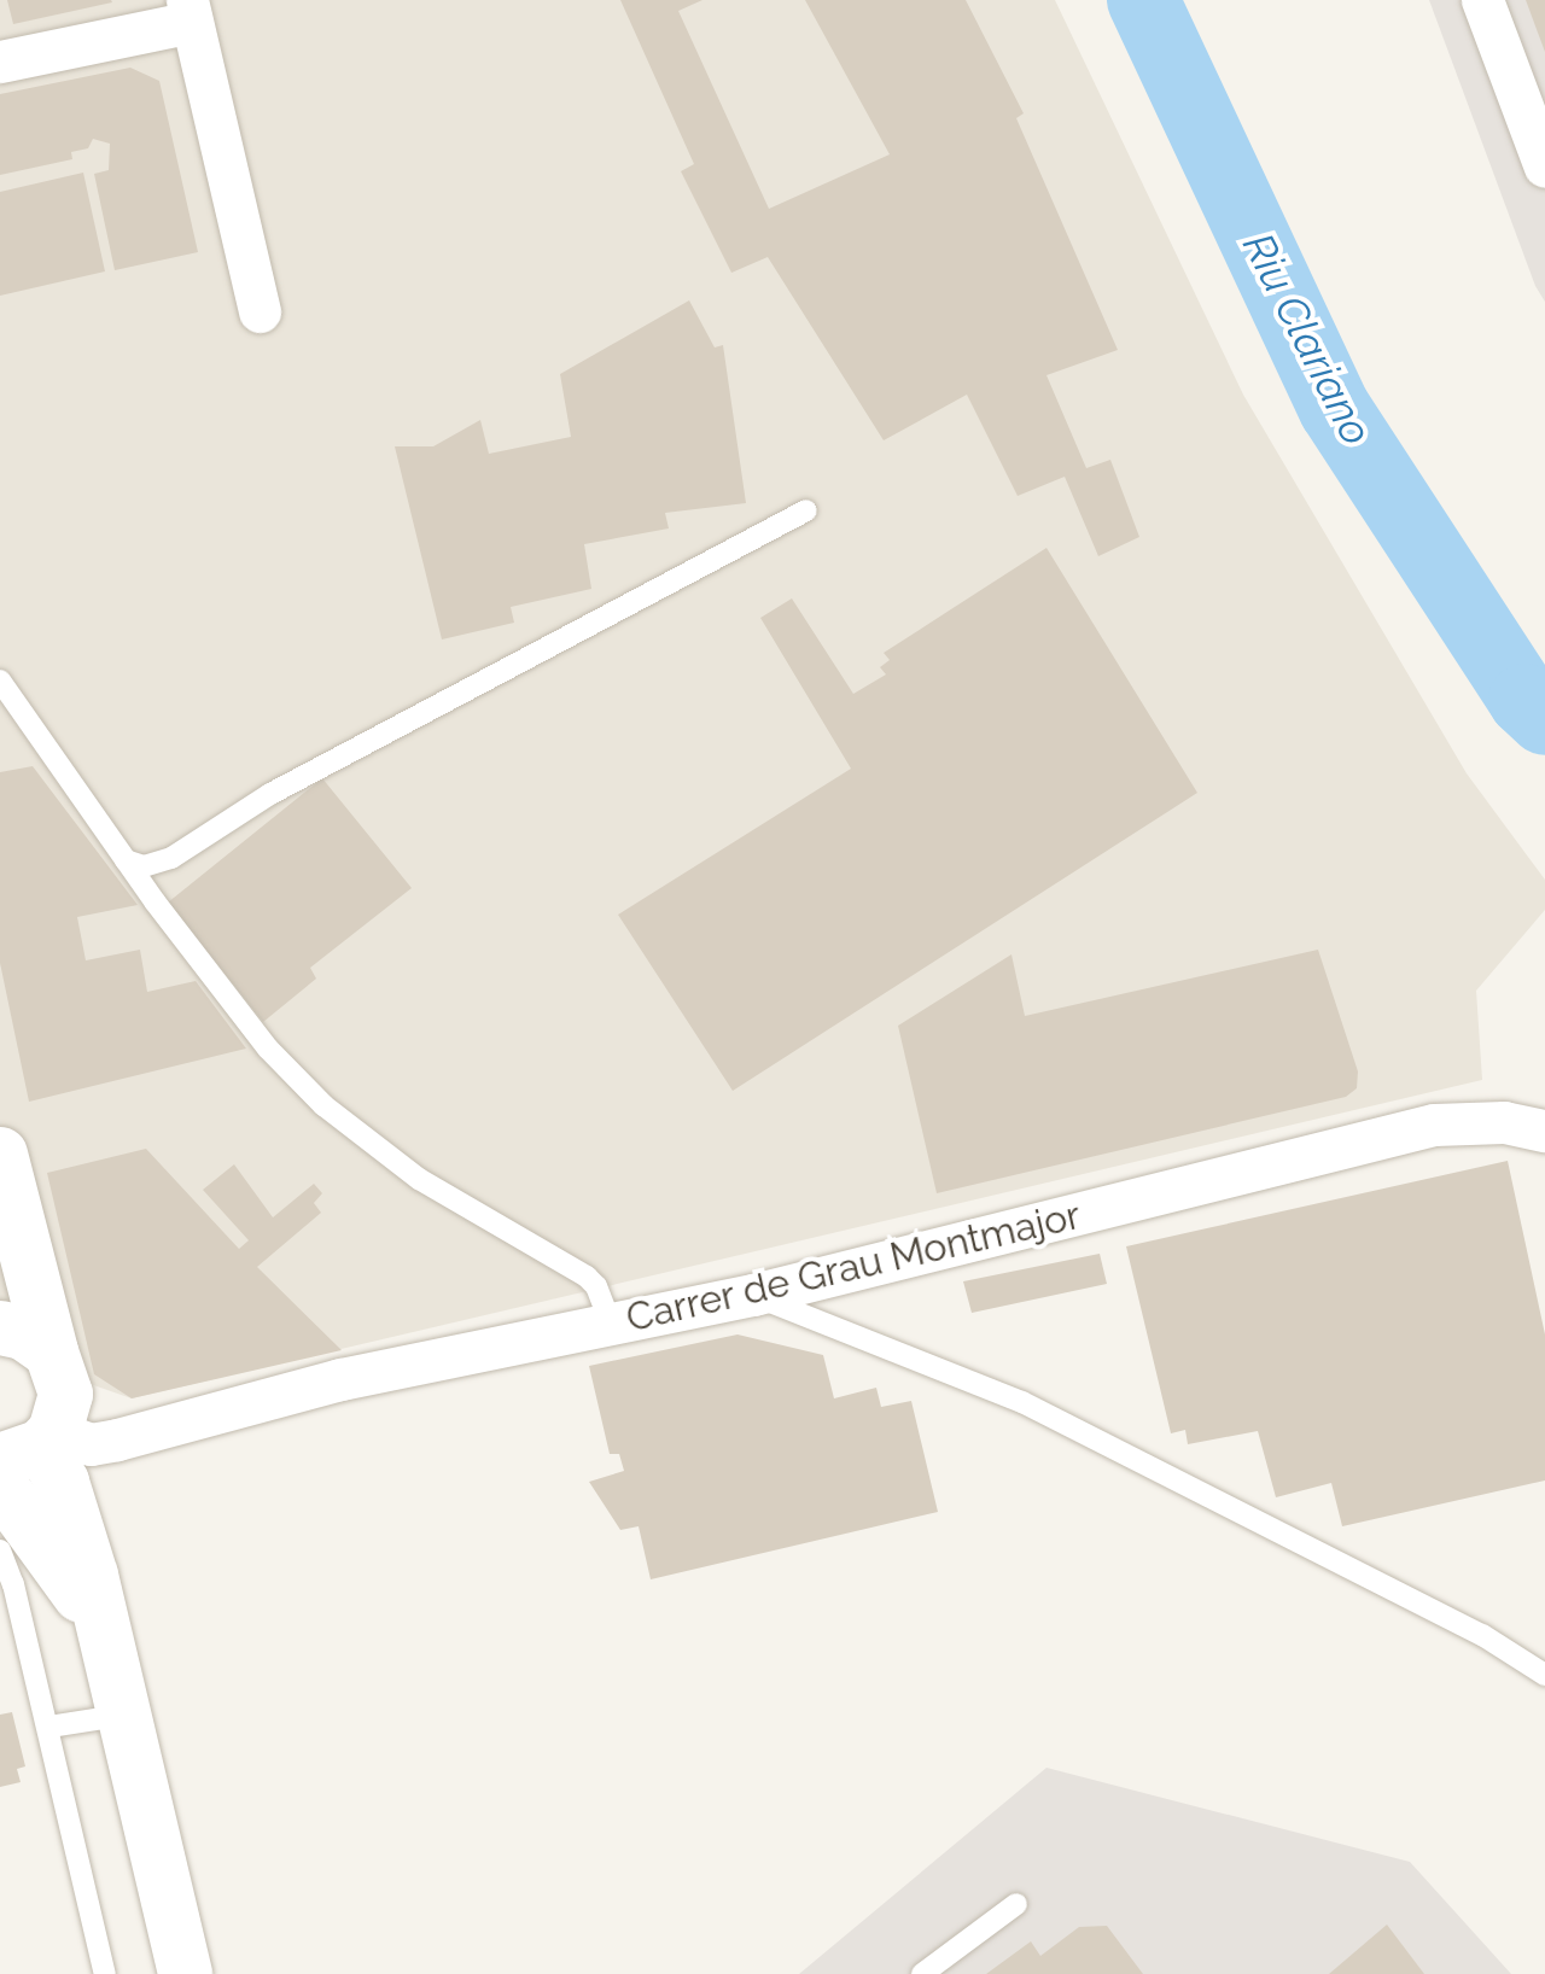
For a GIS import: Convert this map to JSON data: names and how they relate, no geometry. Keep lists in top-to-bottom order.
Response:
{
  "streets": {
    "street": ["Carrer de Grau Montmajor"]
  },
  "water": ["Riu Clariano"]
}
